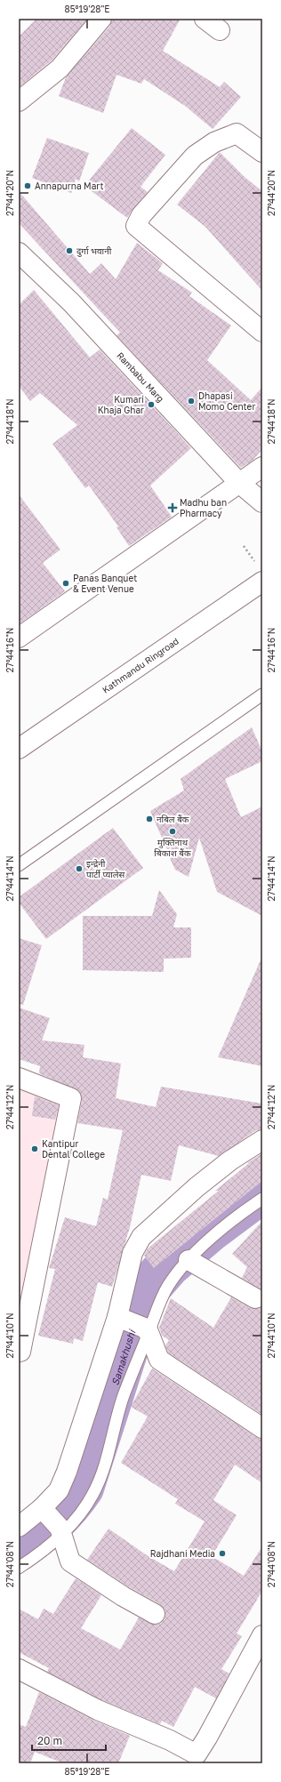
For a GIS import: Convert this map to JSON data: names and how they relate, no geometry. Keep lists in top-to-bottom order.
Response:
{
  "streets": {
    "main road": ["Rambabu Marg", "Kathmandu Ringroad"]
  },
  "water": ["Samakhushi"],
  "places": {
    "other": [
      "Annapurna Mart",
      "दुर्गा भवानी",
      "Dhapasi Momo Center",
      "Kumari Khaja Ghar",
      "Panas Banquet & Event Venue",
      "नबिल बैंक",
      "मुक्तिनाथ बिकाश बैंक",
      "इन्द्रेनी पार्टी प्यालेस",
      "Kantipur Dental College",
      "Rajdhani Media"
    ],
    "health": ["Madhu ban Pharmacy"]
  },
  "scale_bar": "20 m",
  "coordinates": [
    "85°19'28\"E",
    "27°44'20\"N",
    "27°44'18\"N",
    "27°44'16\"N",
    "27°44'14\"N",
    "27°44'12\"N",
    "27°44'10\"N",
    "27°44'08\"N"
  ]
}
